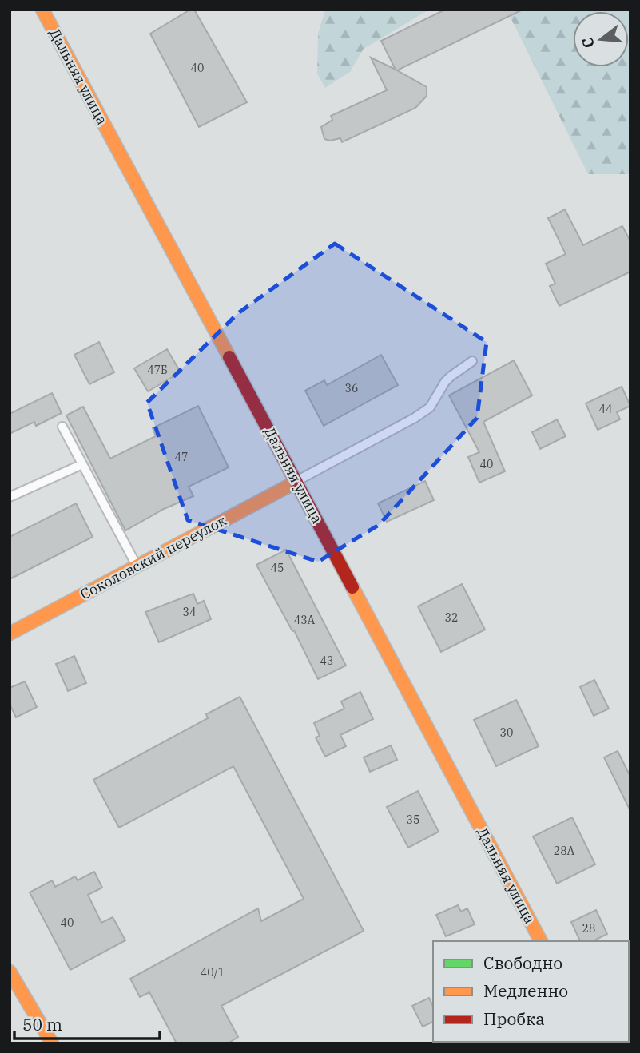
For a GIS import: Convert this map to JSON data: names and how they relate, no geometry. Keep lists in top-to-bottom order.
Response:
{
  "streets": {
    "main road": ["Дальняя улица", "Соколовский переулок"]
  },
  "crossings": [
    ["Дальняя улица", "Соколовский переулок"]
  ],
  "house_numbers": [
    "40",
    "47Б",
    "36",
    "44",
    "47",
    "40",
    "45",
    "34",
    "32",
    "43А",
    "43",
    "30",
    "35",
    "28А",
    "40",
    "28",
    "40/1"
  ],
  "legend": ["Свободно", "Медленно", "Пробка"],
  "scale_bar": "50 m",
  "north": "left"
}
